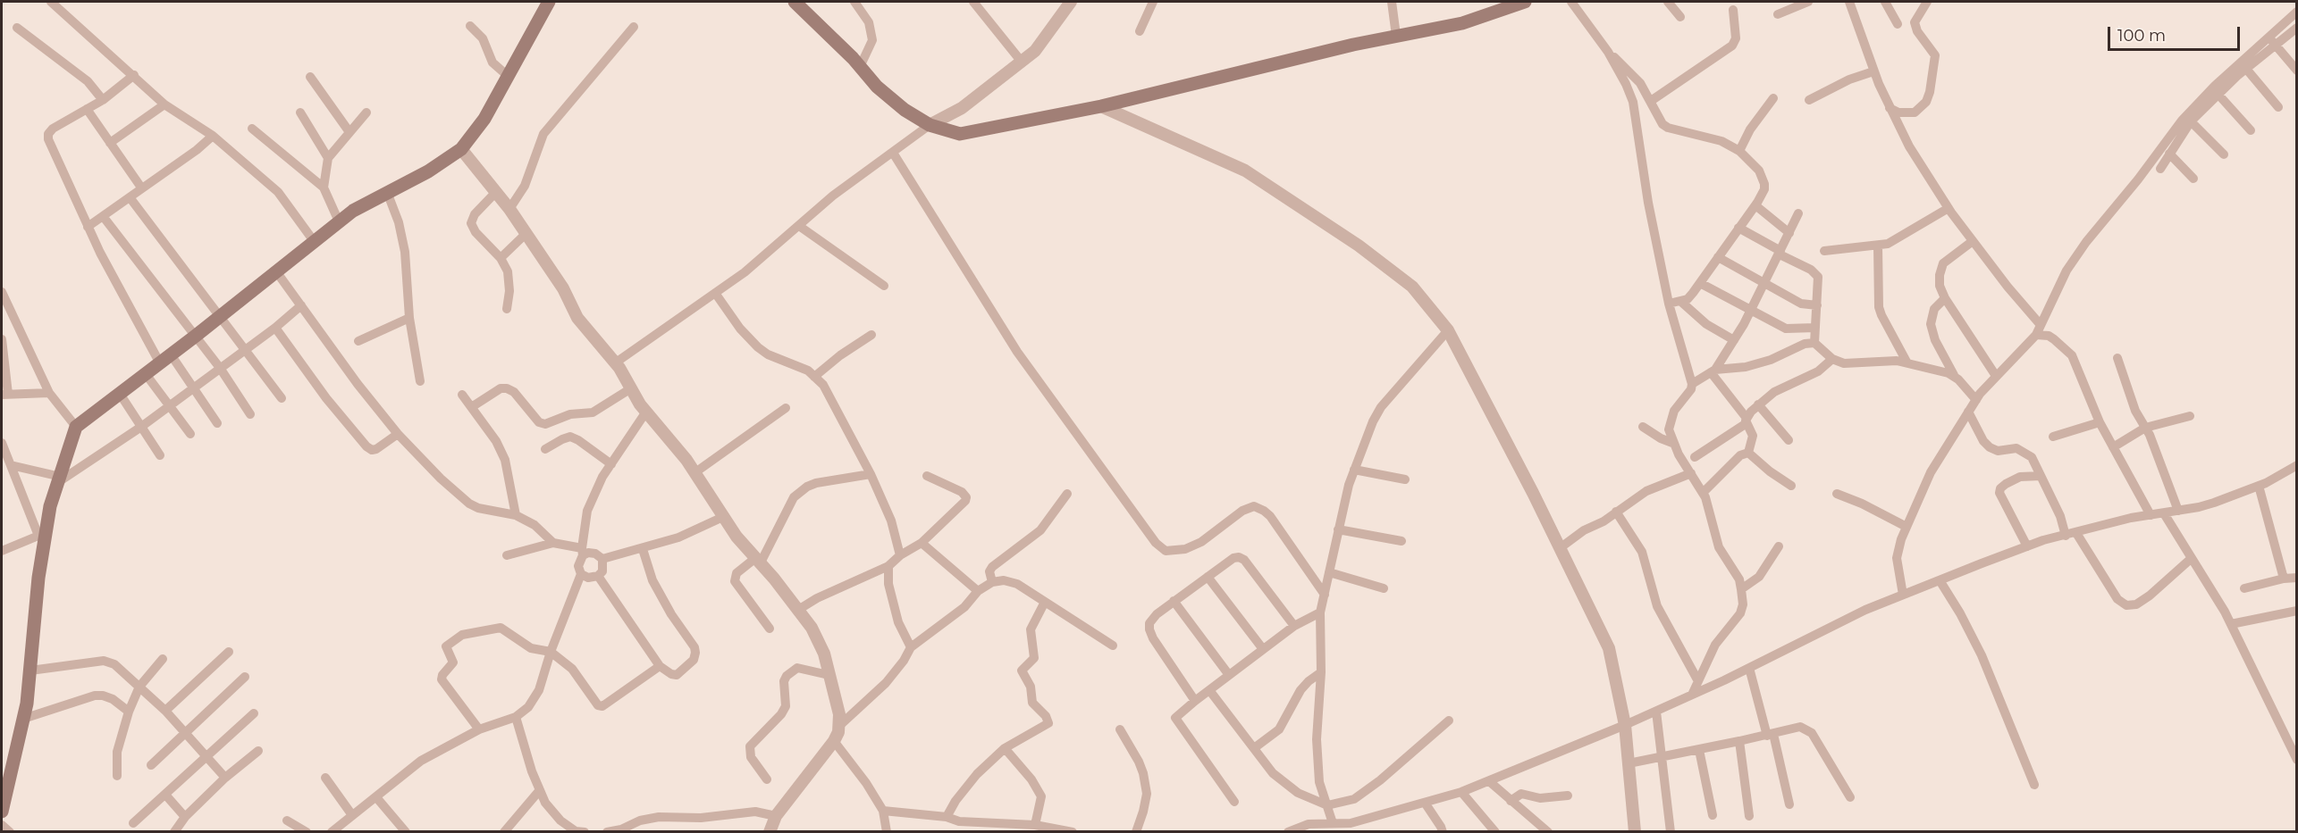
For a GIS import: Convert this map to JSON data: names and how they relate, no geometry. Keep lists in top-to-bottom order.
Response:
{
  "scale_bar": "100 m"
}
